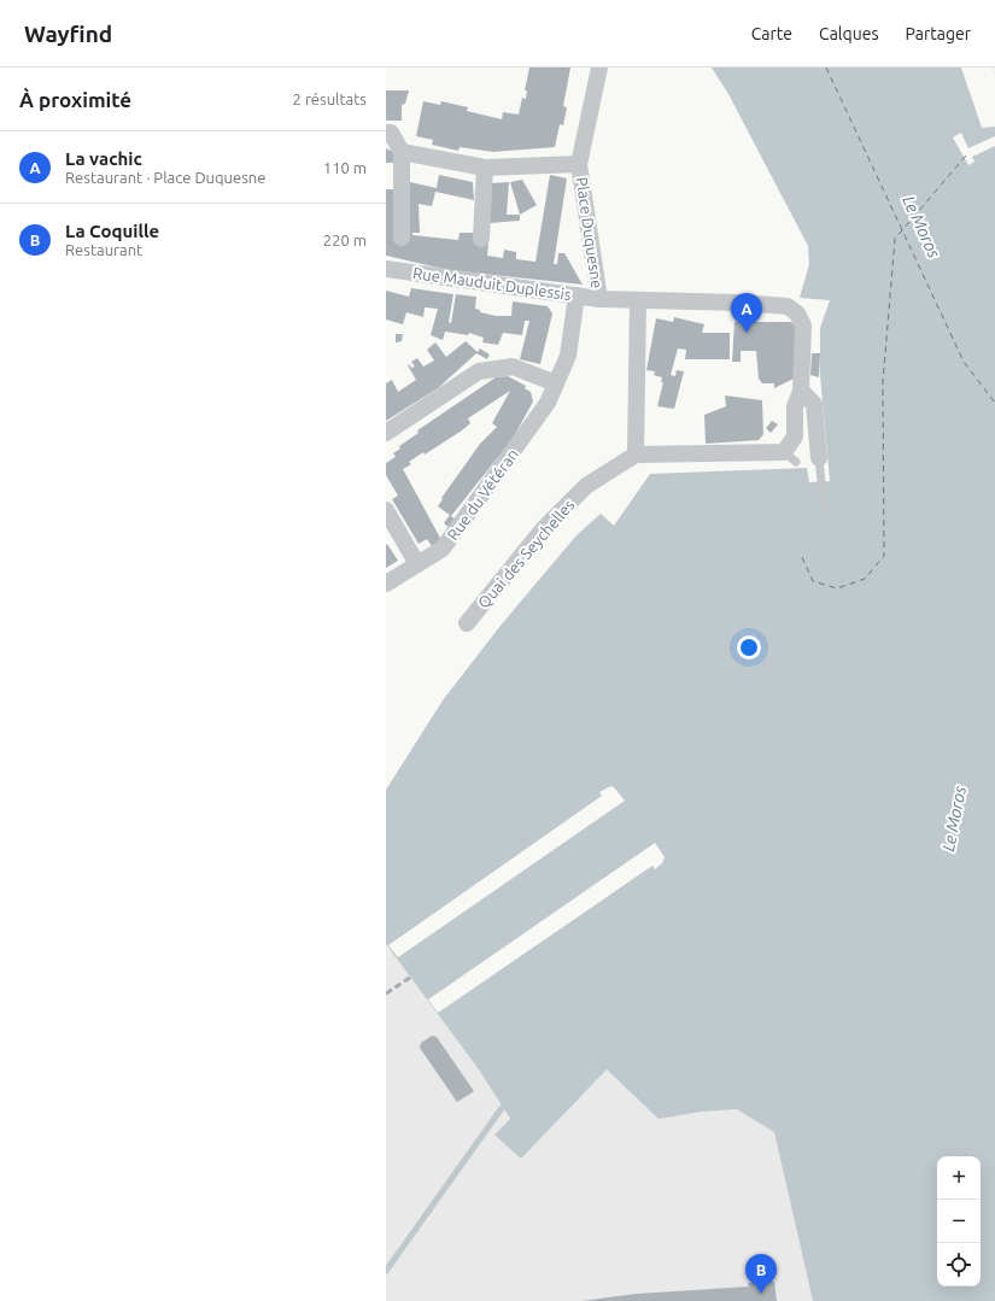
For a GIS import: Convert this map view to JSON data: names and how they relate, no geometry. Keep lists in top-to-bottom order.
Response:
{
  "streets": {
    "street": [
      "Place Duquesne",
      "Rue Mauduit Duplessis",
      "Rue du Vétéran",
      "Quai des Seychelles"
    ]
  },
  "crossings": [
    ["Place Duquesne", "Rue Mauduit Duplessis"],
    ["Rue Mauduit Duplessis", "Rue du Vétéran"]
  ],
  "water": ["Le Moros"],
  "page": {
    "header": "Wayfind",
    "nav": ["Carte", "Calques", "Partager"],
    "heading": ["À proximité", "2 résultats"],
    "list": [
      {
        "mark": "A",
        "name": "La vachic",
        "note": "Restaurant · Place Duquesne",
        "value": "110 m"
      },
      {
        "mark": "B",
        "name": "La Coquille",
        "note": "Restaurant",
        "value": "220 m"
      }
    ],
    "pins": ["A", "B"],
    "map_buttons": ["+", "−"]
  }
}
